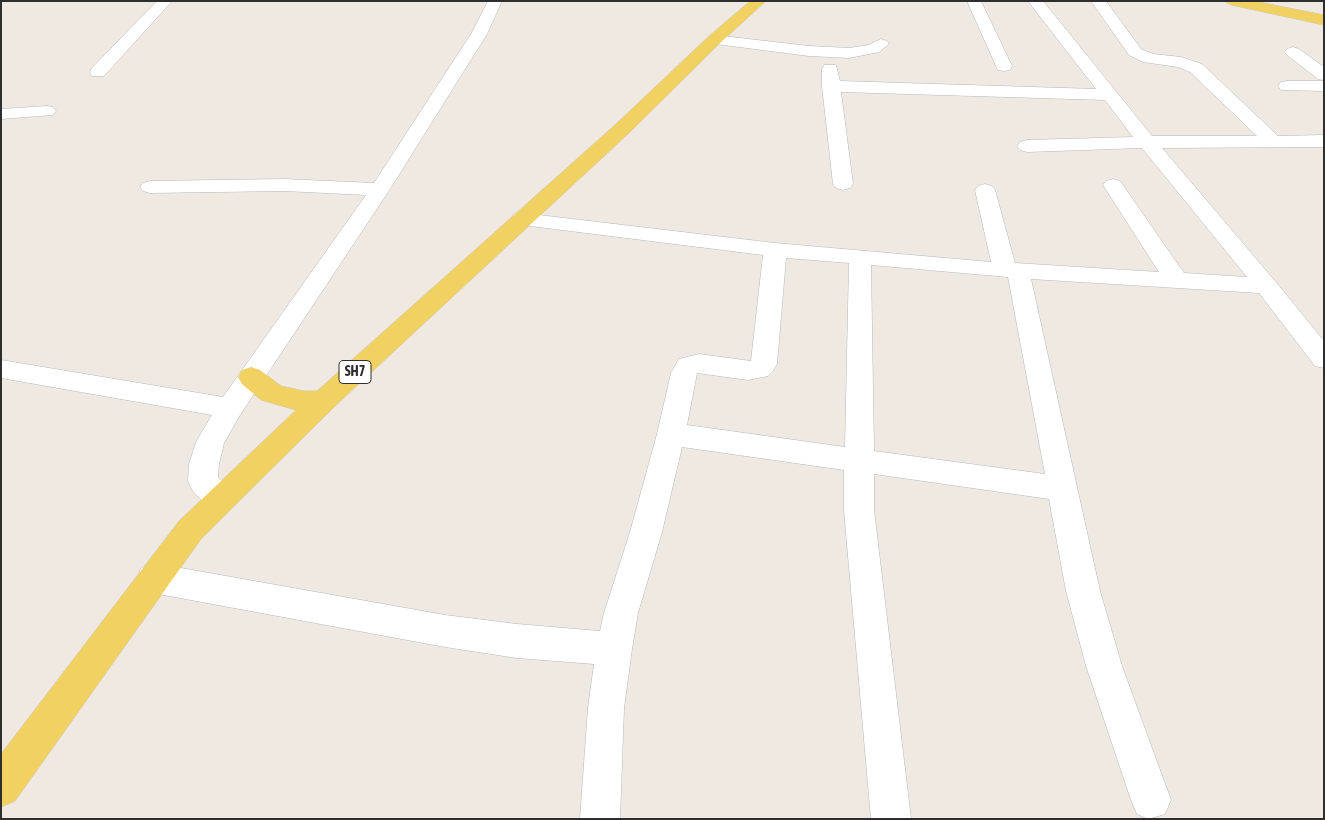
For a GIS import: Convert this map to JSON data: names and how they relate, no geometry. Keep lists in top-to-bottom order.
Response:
{
  "streets": {
    "main road": ["SH7"]
  }
}
